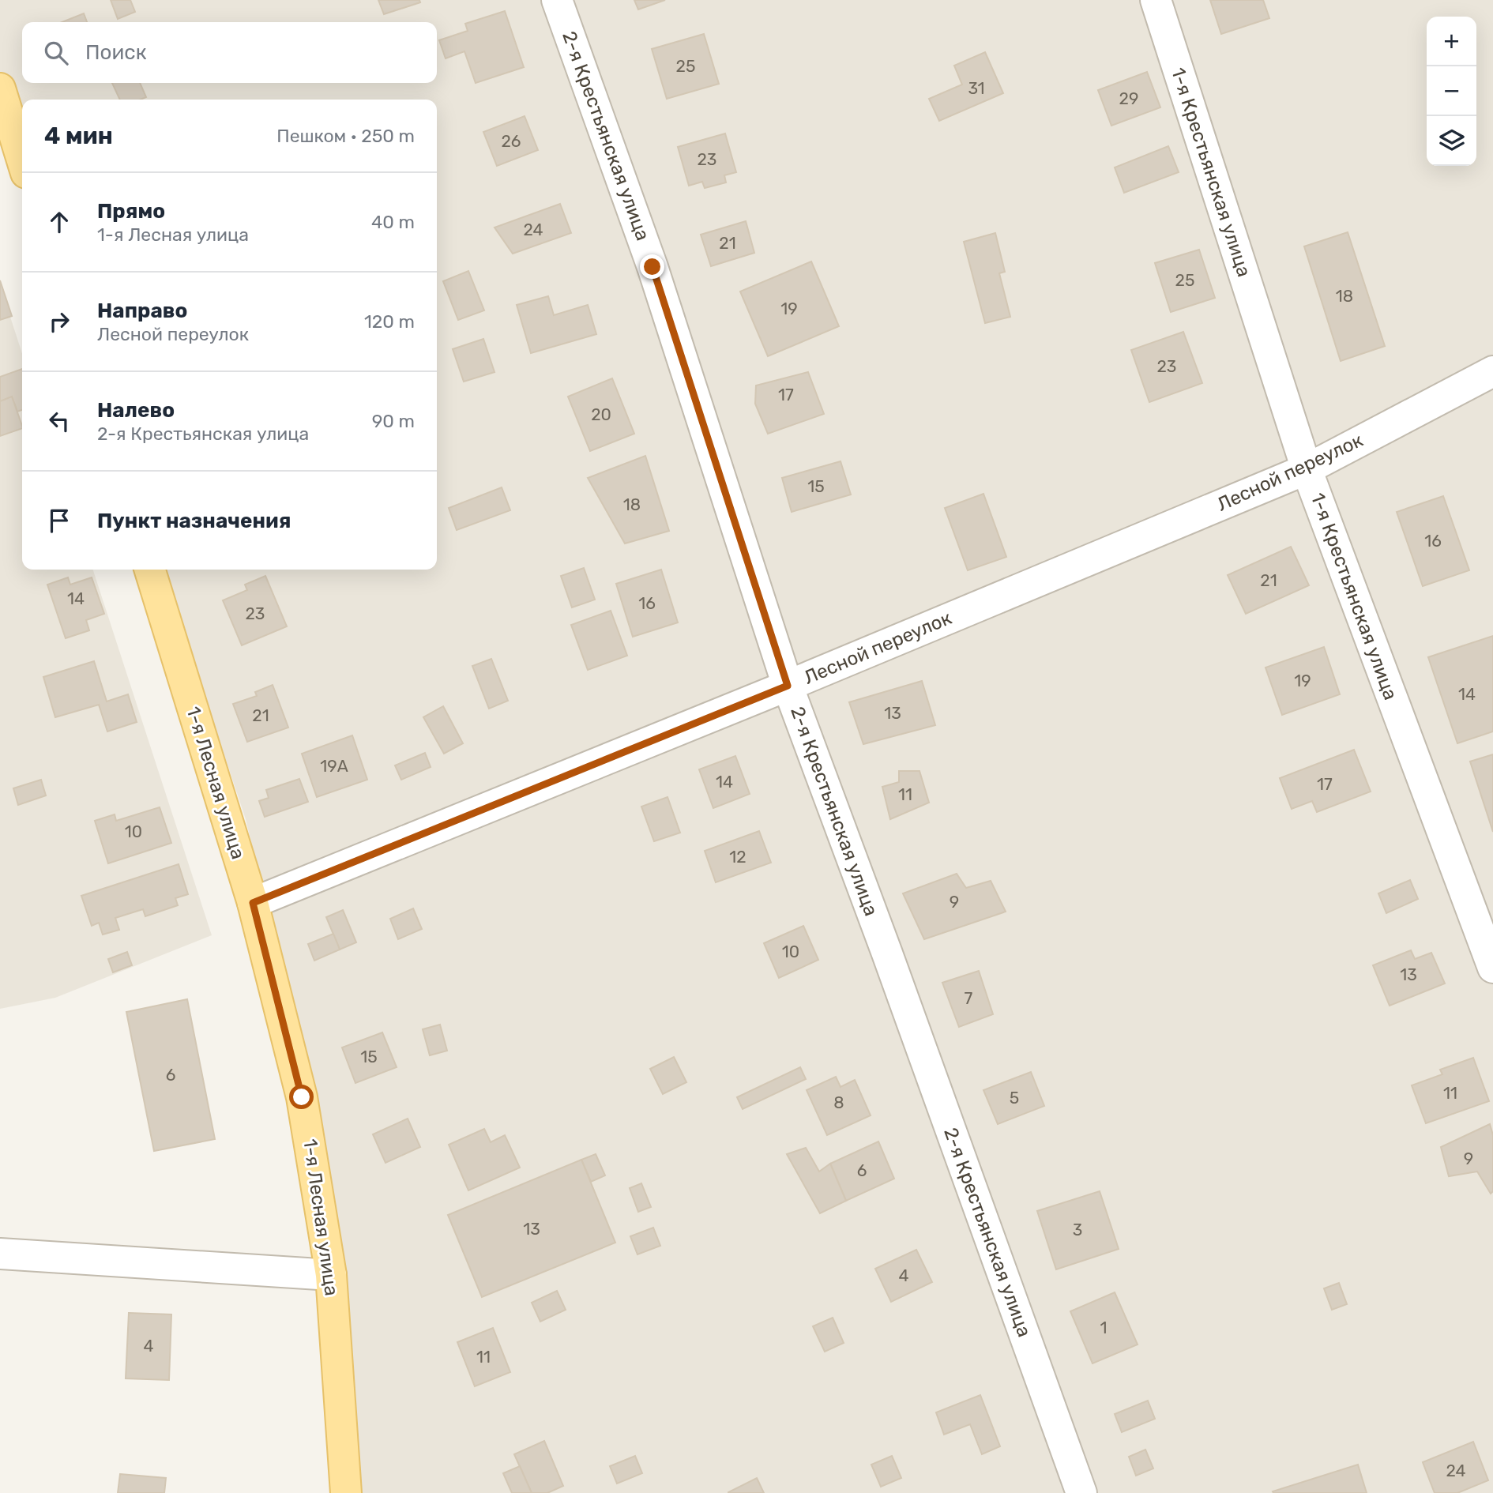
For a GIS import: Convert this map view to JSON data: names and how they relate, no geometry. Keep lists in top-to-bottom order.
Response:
{
  "streets": {
    "main road": ["1-я Лесная улица"],
    "street": ["2-я Крестьянская улица", "1-я Крестьянская улица", "Лесной переулок"]
  },
  "crossings": [
    ["2-я Крестьянская улица", "Лесной переулок"],
    ["1-я Крестьянская улица", "Лесной переулок"],
    ["Лесной переулок", "1-я Лесная улица"]
  ],
  "house_numbers": [
    "25",
    "31",
    "29",
    "26",
    "23",
    "24",
    "21",
    "25",
    "18",
    "19",
    "23",
    "17",
    "20",
    "15",
    "18",
    "16",
    "21",
    "14",
    "16",
    "23",
    "19",
    "14",
    "13",
    "21",
    "19А",
    "14",
    "17",
    "11",
    "10",
    "12",
    "9",
    "10",
    "13",
    "7",
    "15",
    "6",
    "11",
    "5",
    "8",
    "9",
    "6",
    "13",
    "3",
    "4",
    "1",
    "4",
    "11",
    "24"
  ],
  "page": {
    "map_buttons": ["+", "−"],
    "search": "Поиск",
    "heading": ["4 мин", "Пешком · 250 m"],
    "list": [
      ["Прямо", "1-я Лесная улица", "40 m"],
      ["Направо", "Лесной переулок", "120 m"],
      ["Налево", "2-я Крестьянская улица", "90 m"],
      "Пункт назначения"
    ]
  }
}
